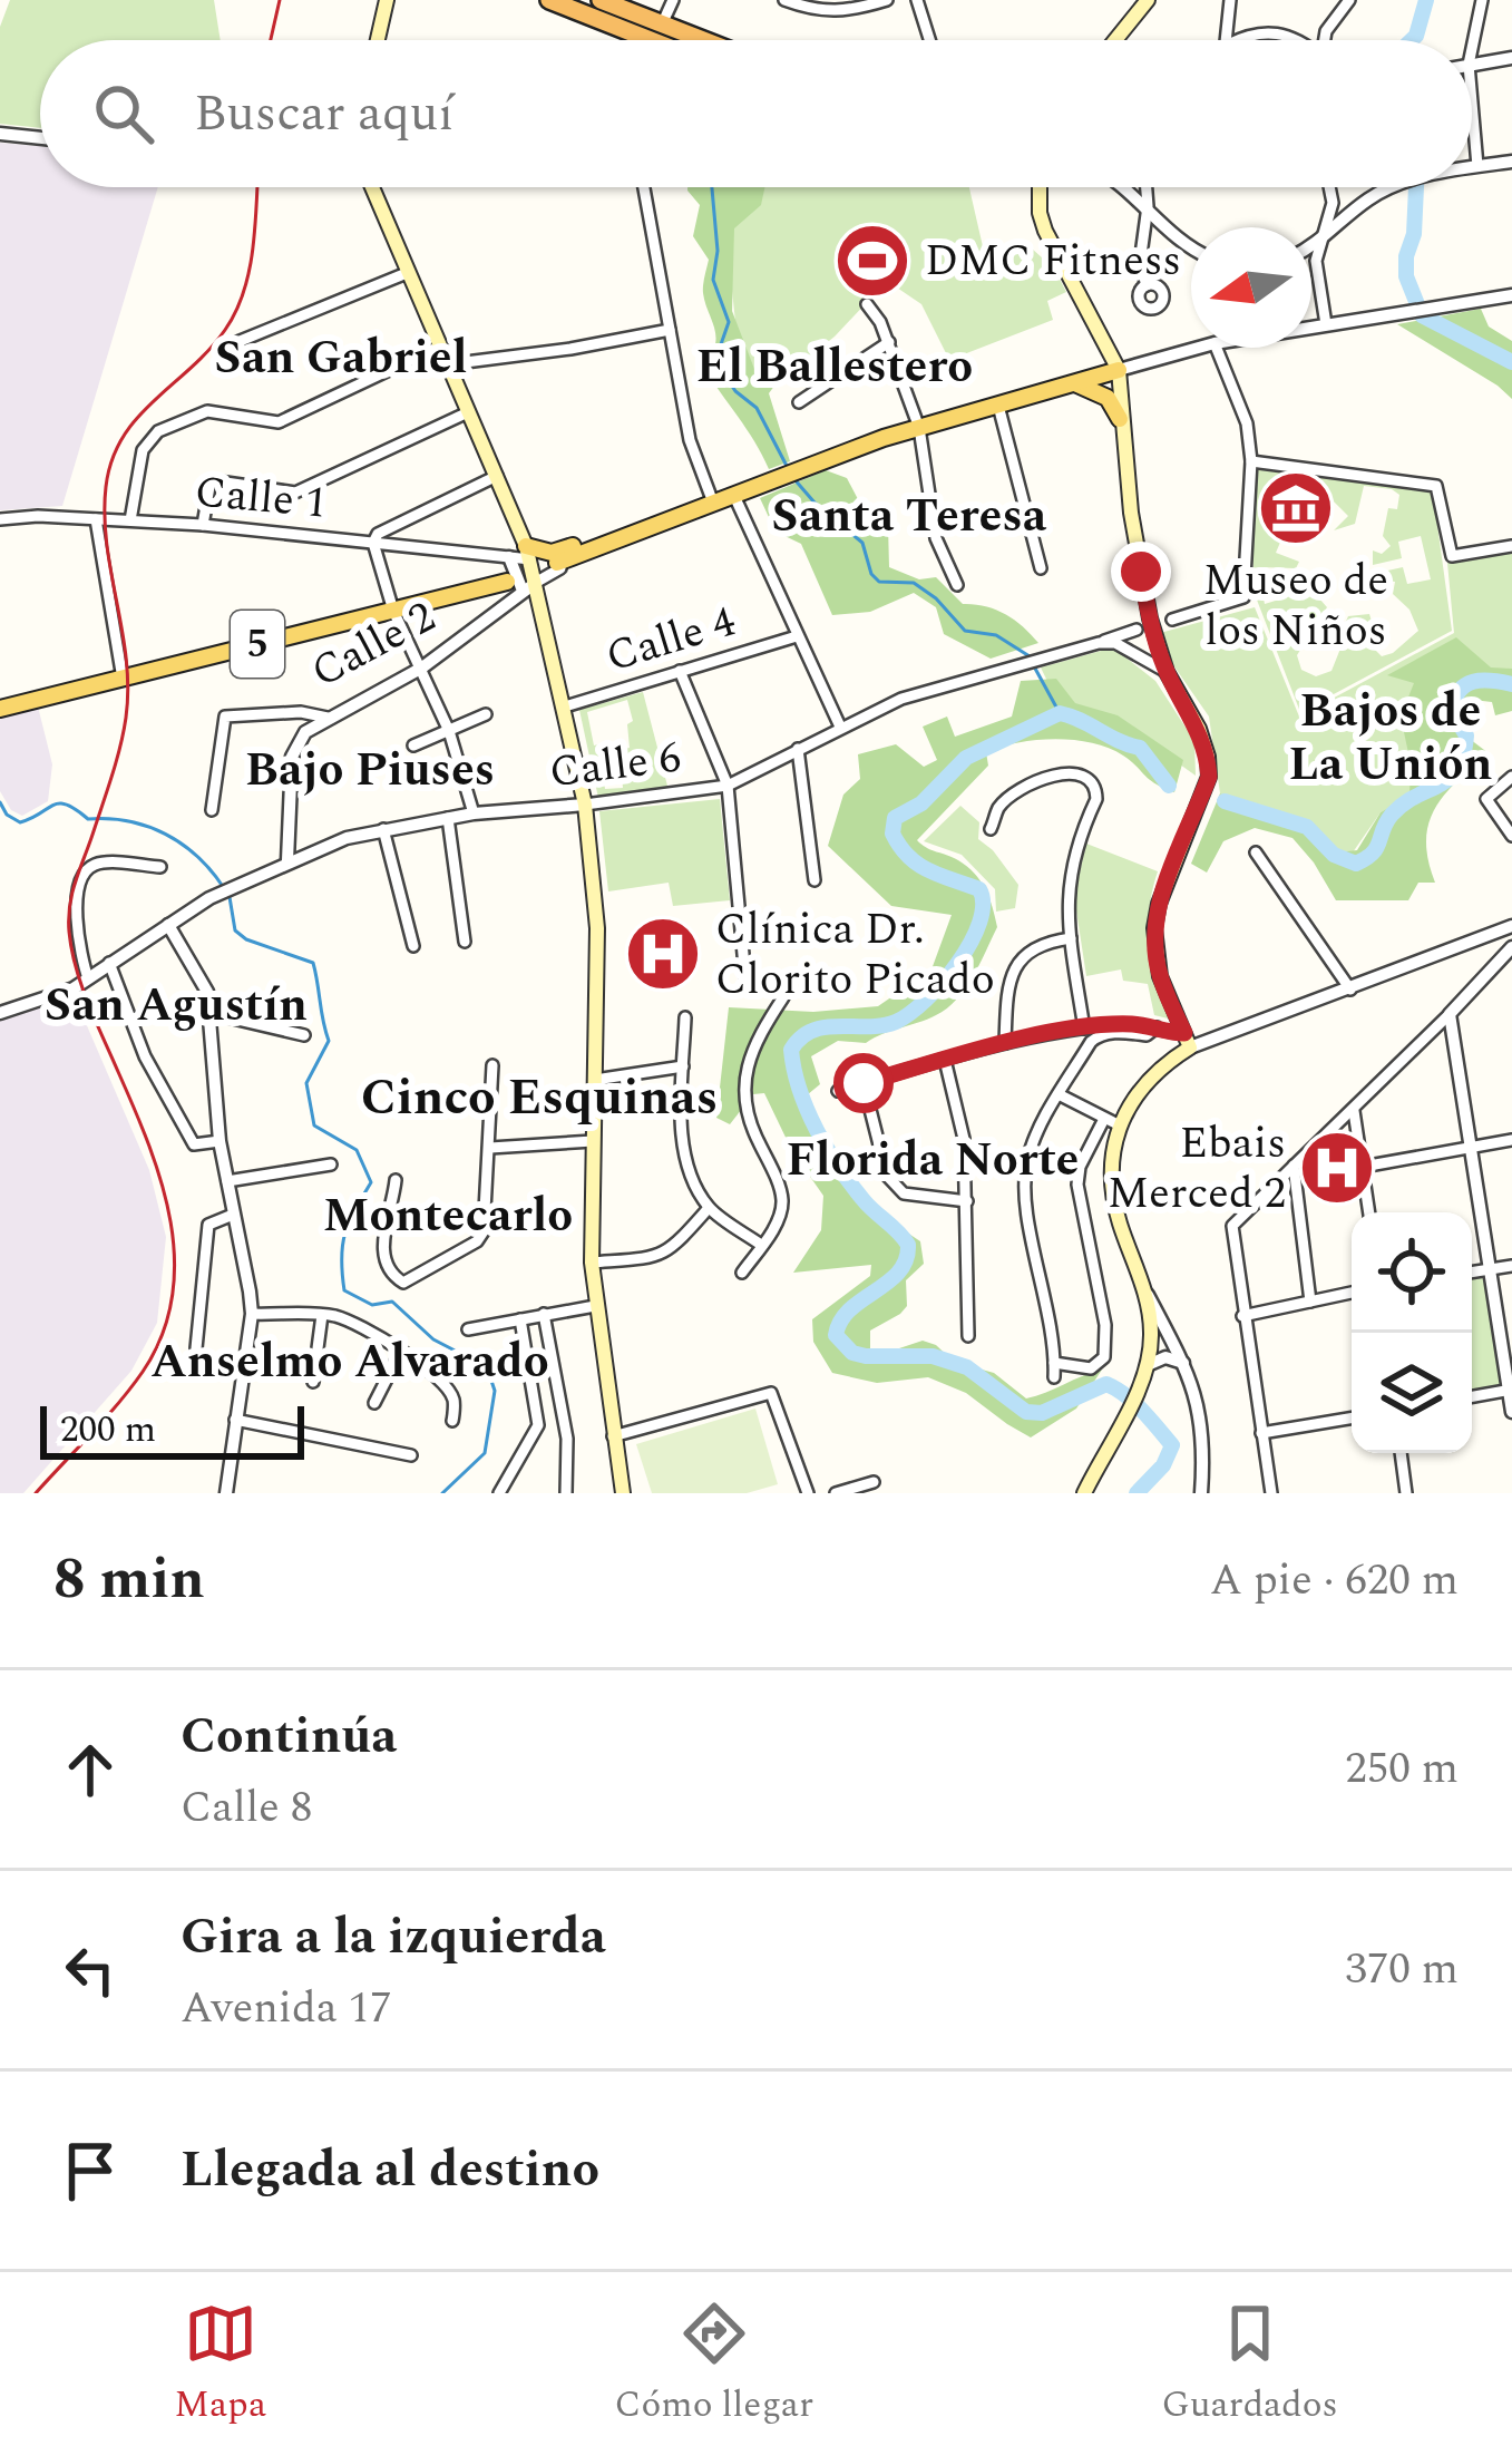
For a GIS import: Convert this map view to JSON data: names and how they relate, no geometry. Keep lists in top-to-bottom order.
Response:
{
  "streets": {
    "main road": ["5"],
    "street": [
      "Calle 1",
      "Calle 4",
      "Calle 2",
      "Calle 6"
    ]
  },
  "districts": [
    "San Gabriel",
    "El Ballestero",
    "Santa Teresa",
    "Bajos de La Unión",
    "Bajo Piuses",
    "San Agustín",
    "Cinco Esquinas",
    "Florida Norte",
    "Montecarlo",
    "Anselmo Alvarado"
  ],
  "places": {
    "sports": ["DMC Fitness"],
    "museum": ["Museo de los Niños"],
    "hospital": ["Clínica Dr. Clorito Picado", "Ebais Merced 2"]
  },
  "scale_bar": "200 m",
  "north": "left",
  "page": {
    "search": "Buscar aquí",
    "scale": "200 m",
    "heading": ["8 min", "A pie · 620 m"],
    "list": [
      ["Continúa", "Calle 8", "250 m"],
      ["Gira a la izquierda", "Avenida 17", "370 m"],
      "Llegada al destino"
    ],
    "nav": ["Mapa", "Cómo llegar", "Guardados"]
  }
}
